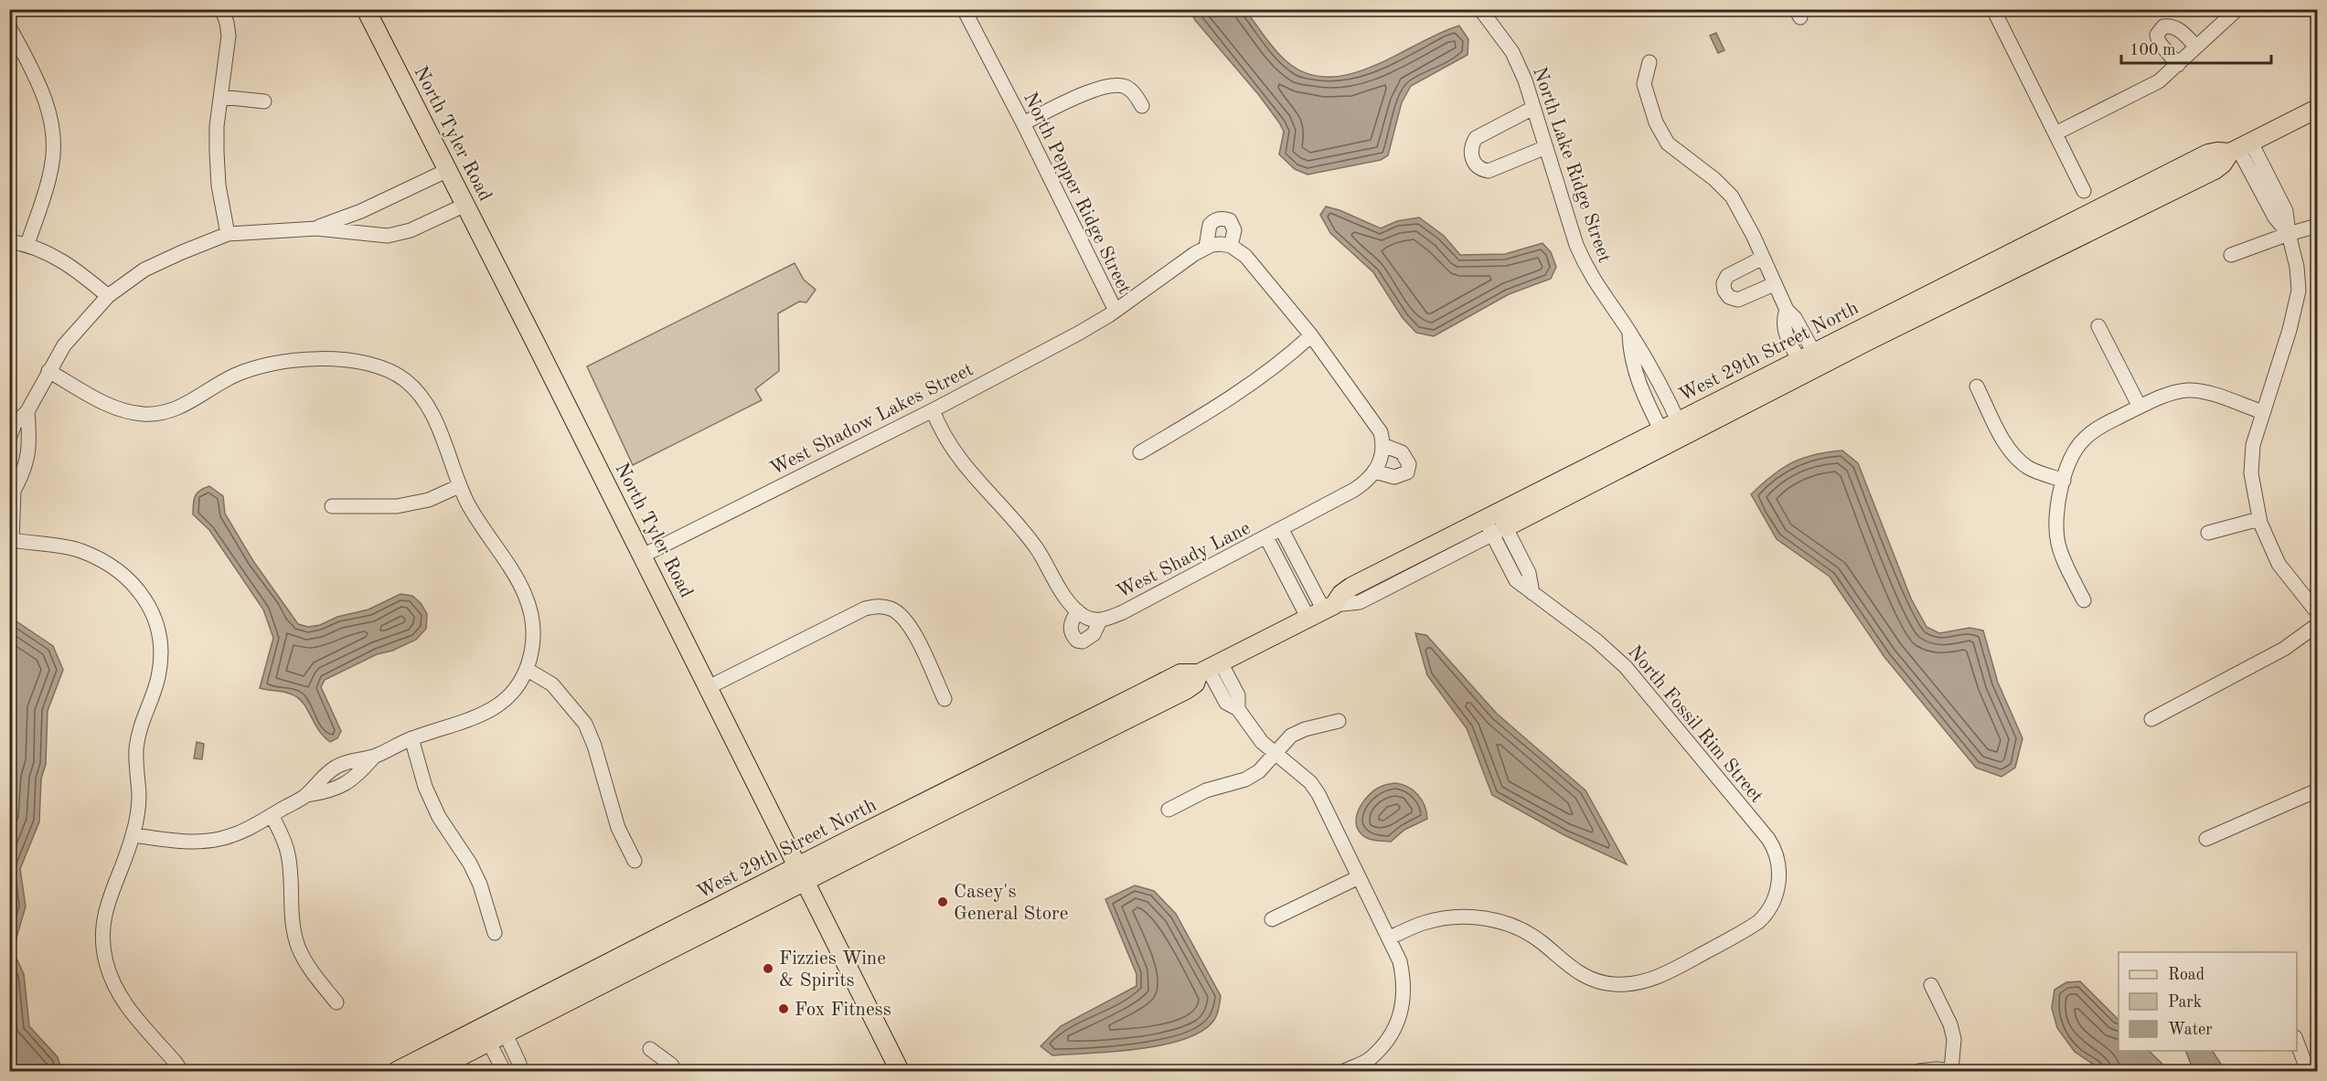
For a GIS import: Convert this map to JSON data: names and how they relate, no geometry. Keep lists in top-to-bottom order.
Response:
{
  "streets": {
    "main road": ["North Tyler Road", "West 29th Street North"],
    "street": [
      "North Lake Ridge Street",
      "North Pepper Ridge Street",
      "West Shadow Lakes Street",
      "West Shady Lane",
      "North Fossil Rim Street"
    ]
  },
  "crossings": [
    ["North Tyler Road", "West 29th Street North"],
    ["North Tyler Road", "West Shadow Lakes Street"],
    ["North Lake Ridge Street", "West 29th Street North"],
    ["North Pepper Ridge Street", "West Shadow Lakes Street"],
    ["West 29th Street North", "North Fossil Rim Street"]
  ],
  "places": ["Casey's General Store", "Fizzies Wine & Spirits", "Fox Fitness"],
  "legend": ["Road", "Park", "Water"],
  "scale_bar": "100 m"
}
